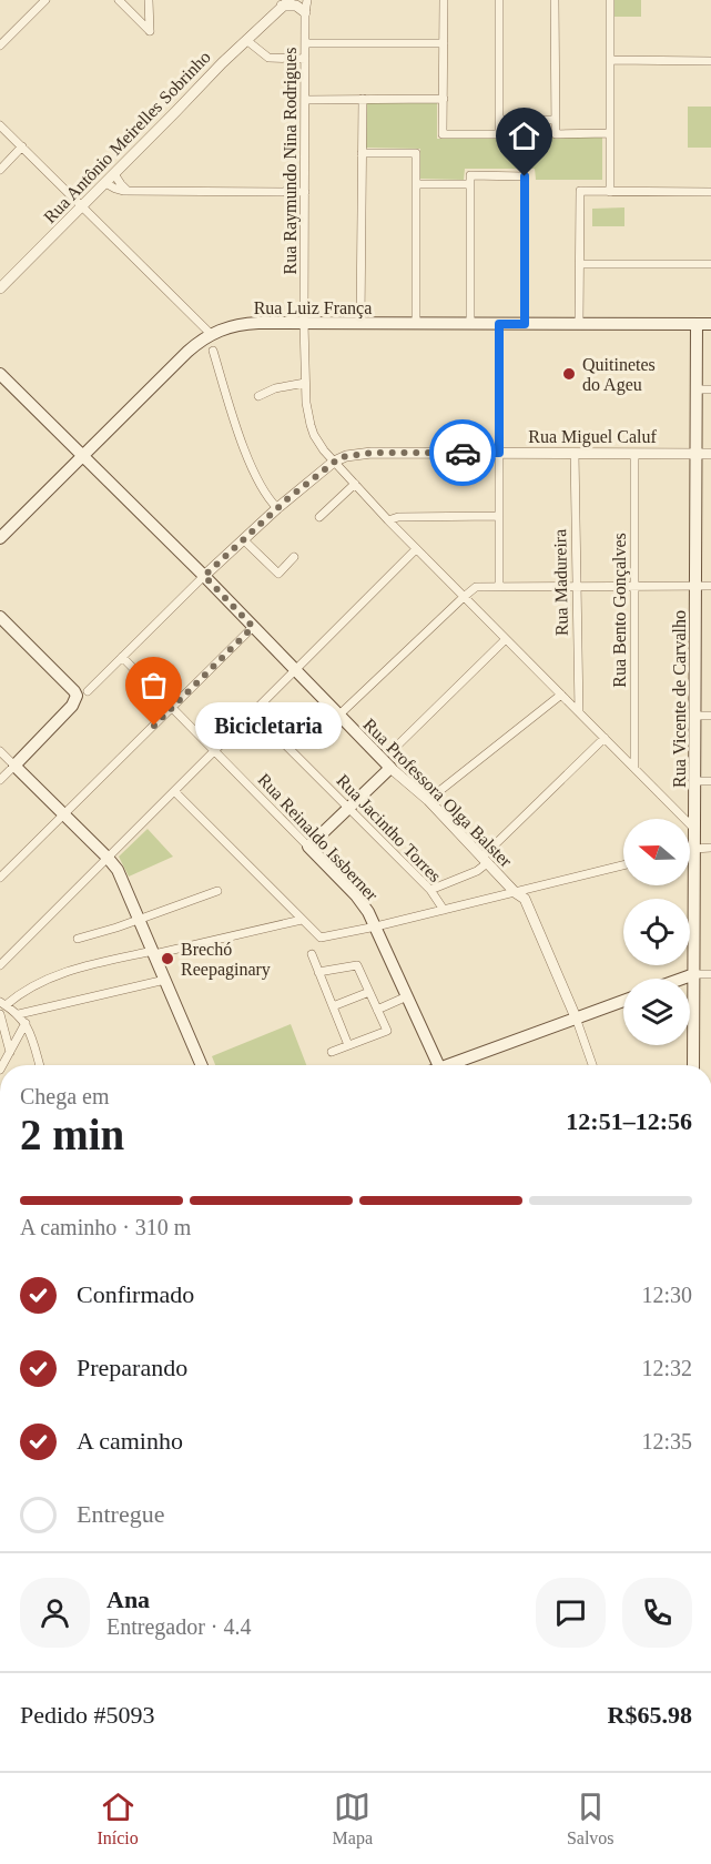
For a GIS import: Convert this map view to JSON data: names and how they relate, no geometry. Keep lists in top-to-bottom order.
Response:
{
  "streets": {
    "main road": [
      "Rua Luiz França",
      "Rua Vicente de Carvalho",
      "Rua Professora Olga Balster",
      "Rua Reinaldo Issberner"
    ],
    "street": [
      "Rua Antônio Meirelles Sobrinho",
      "Rua Raymundo Nina Rodrigues",
      "Rua Miguel Caluf",
      "Rua Madureira",
      "Rua Bento Gonçalves",
      "Rua Jacintho Torres"
    ]
  },
  "crossings": [
    ["Rua Raymundo Nina Rodrigues", "Rua Luiz França"],
    ["Rua Raymundo Nina Rodrigues", "Rua Miguel Caluf"],
    ["Rua Raymundo Nina Rodrigues", "Rua Madureira"],
    ["Rua Raymundo Nina Rodrigues", "Rua Bento Gonçalves"],
    ["Rua Raymundo Nina Rodrigues", "Rua Vicente de Carvalho"],
    ["Rua Luiz França", "Rua Vicente de Carvalho"],
    ["Rua Luiz França", "Rua Professora Olga Balster"],
    ["Rua Miguel Caluf", "Rua Madureira"],
    ["Rua Miguel Caluf", "Rua Bento Gonçalves"],
    ["Rua Miguel Caluf", "Rua Vicente de Carvalho"],
    ["Rua Miguel Caluf", "Rua Professora Olga Balster"],
    ["Rua Miguel Caluf", "Rua Reinaldo Issberner"]
  ],
  "places": ["Quitinetes do Ageu", "Bicicletaria", "Brechó Reepaginary"],
  "north": "left",
  "page": {
    "bubble": "Bicicletaria",
    "heading": ["2 min", "Chega em", "12:51–12:56"],
    "panel": [
      "Ana",
      "Entregador · 4.4",
      "Pedido #5093",
      "R$65.98"
    ],
    "bar": "A caminho · 310 m",
    "list": [
      ["Confirmado", "12:30"],
      ["Preparando", "12:32"],
      ["A caminho", "12:35"],
      "Entregue"
    ],
    "tabs": ["Início", "Mapa", "Salvos"]
  }
}
